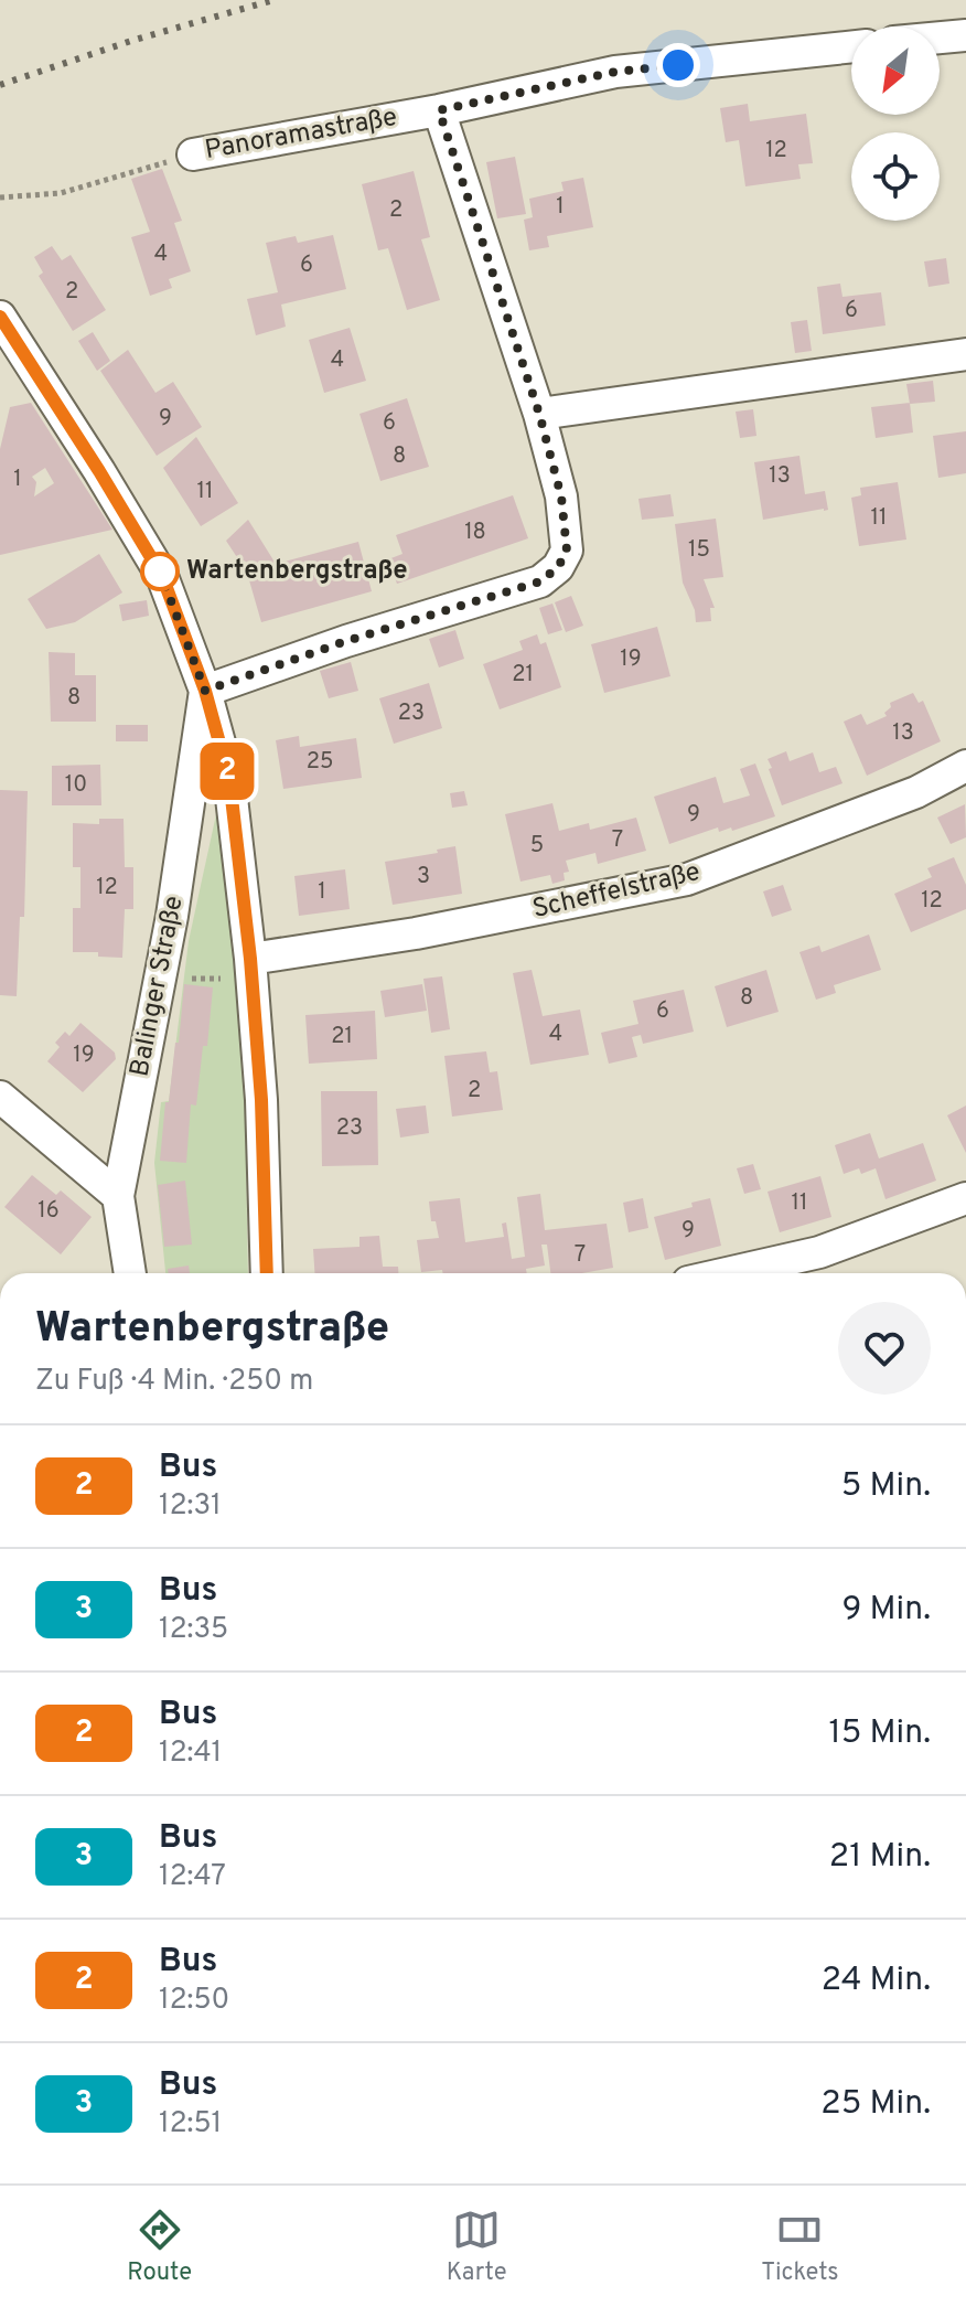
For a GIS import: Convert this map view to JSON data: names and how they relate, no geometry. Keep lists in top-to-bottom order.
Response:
{
  "streets": {
    "street": ["Panoramastraße", "Scheffelstraße", "Balinger Straße"]
  },
  "crossings": [
    ["Scheffelstraße", "Balinger Straße"]
  ],
  "places": ["Wartenbergstraße"],
  "lines": ["bus line 2"],
  "house_numbers": [
    "12",
    "1",
    "2",
    "4",
    "6",
    "2",
    "6",
    "4",
    "9",
    "6",
    "8",
    "13",
    "1",
    "11",
    "11",
    "18",
    "15",
    "19",
    "21",
    "8",
    "23",
    "13",
    "25",
    "10",
    "9",
    "7",
    "5",
    "3",
    "12",
    "1",
    "12",
    "8",
    "6",
    "4",
    "21",
    "19",
    "2",
    "23",
    "11",
    "16",
    "9",
    "7"
  ],
  "north": "bottom left",
  "page": {
    "on_map": "2",
    "heading": ["Wartenbergstraße", "Zu Fuß · 4 Min. · 250 m"],
    "list": [
      {
        "mark": "2",
        "name": "Bus",
        "note": "12:31",
        "value": "5 Min."
      },
      {
        "mark": "3",
        "name": "Bus",
        "note": "12:35",
        "value": "9 Min."
      },
      {
        "mark": "2",
        "name": "Bus",
        "note": "12:41",
        "value": "15 Min."
      },
      {
        "mark": "3",
        "name": "Bus",
        "note": "12:47",
        "value": "21 Min."
      },
      {
        "mark": "2",
        "name": "Bus",
        "note": "12:50",
        "value": "24 Min."
      },
      {
        "mark": "3",
        "name": "Bus",
        "note": "12:51",
        "value": "25 Min."
      }
    ],
    "tabs": ["Route", "Karte", "Tickets"]
  }
}
